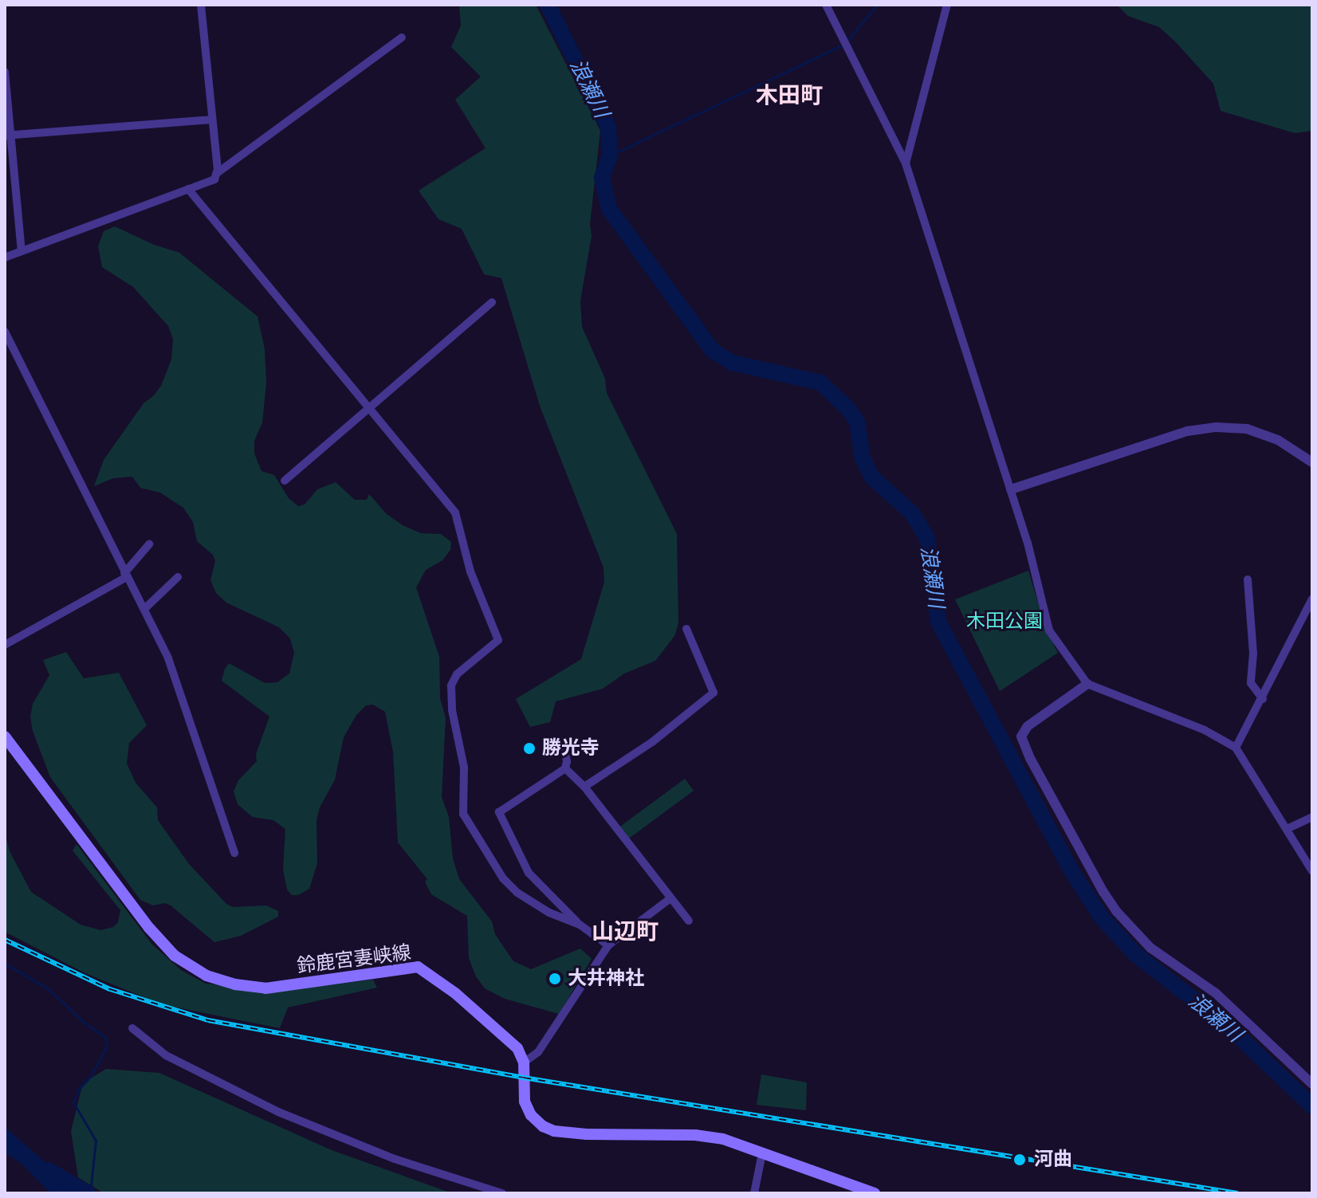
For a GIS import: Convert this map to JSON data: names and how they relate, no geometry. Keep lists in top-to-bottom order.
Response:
{
  "streets": {
    "main road": ["鈴鹿宮妻峡線"]
  },
  "districts": ["木田町", "山辺町"],
  "water": ["浪瀬川"],
  "parks": ["木田公園"],
  "places": ["勝光寺", "大井神社", "河曲"]
}
